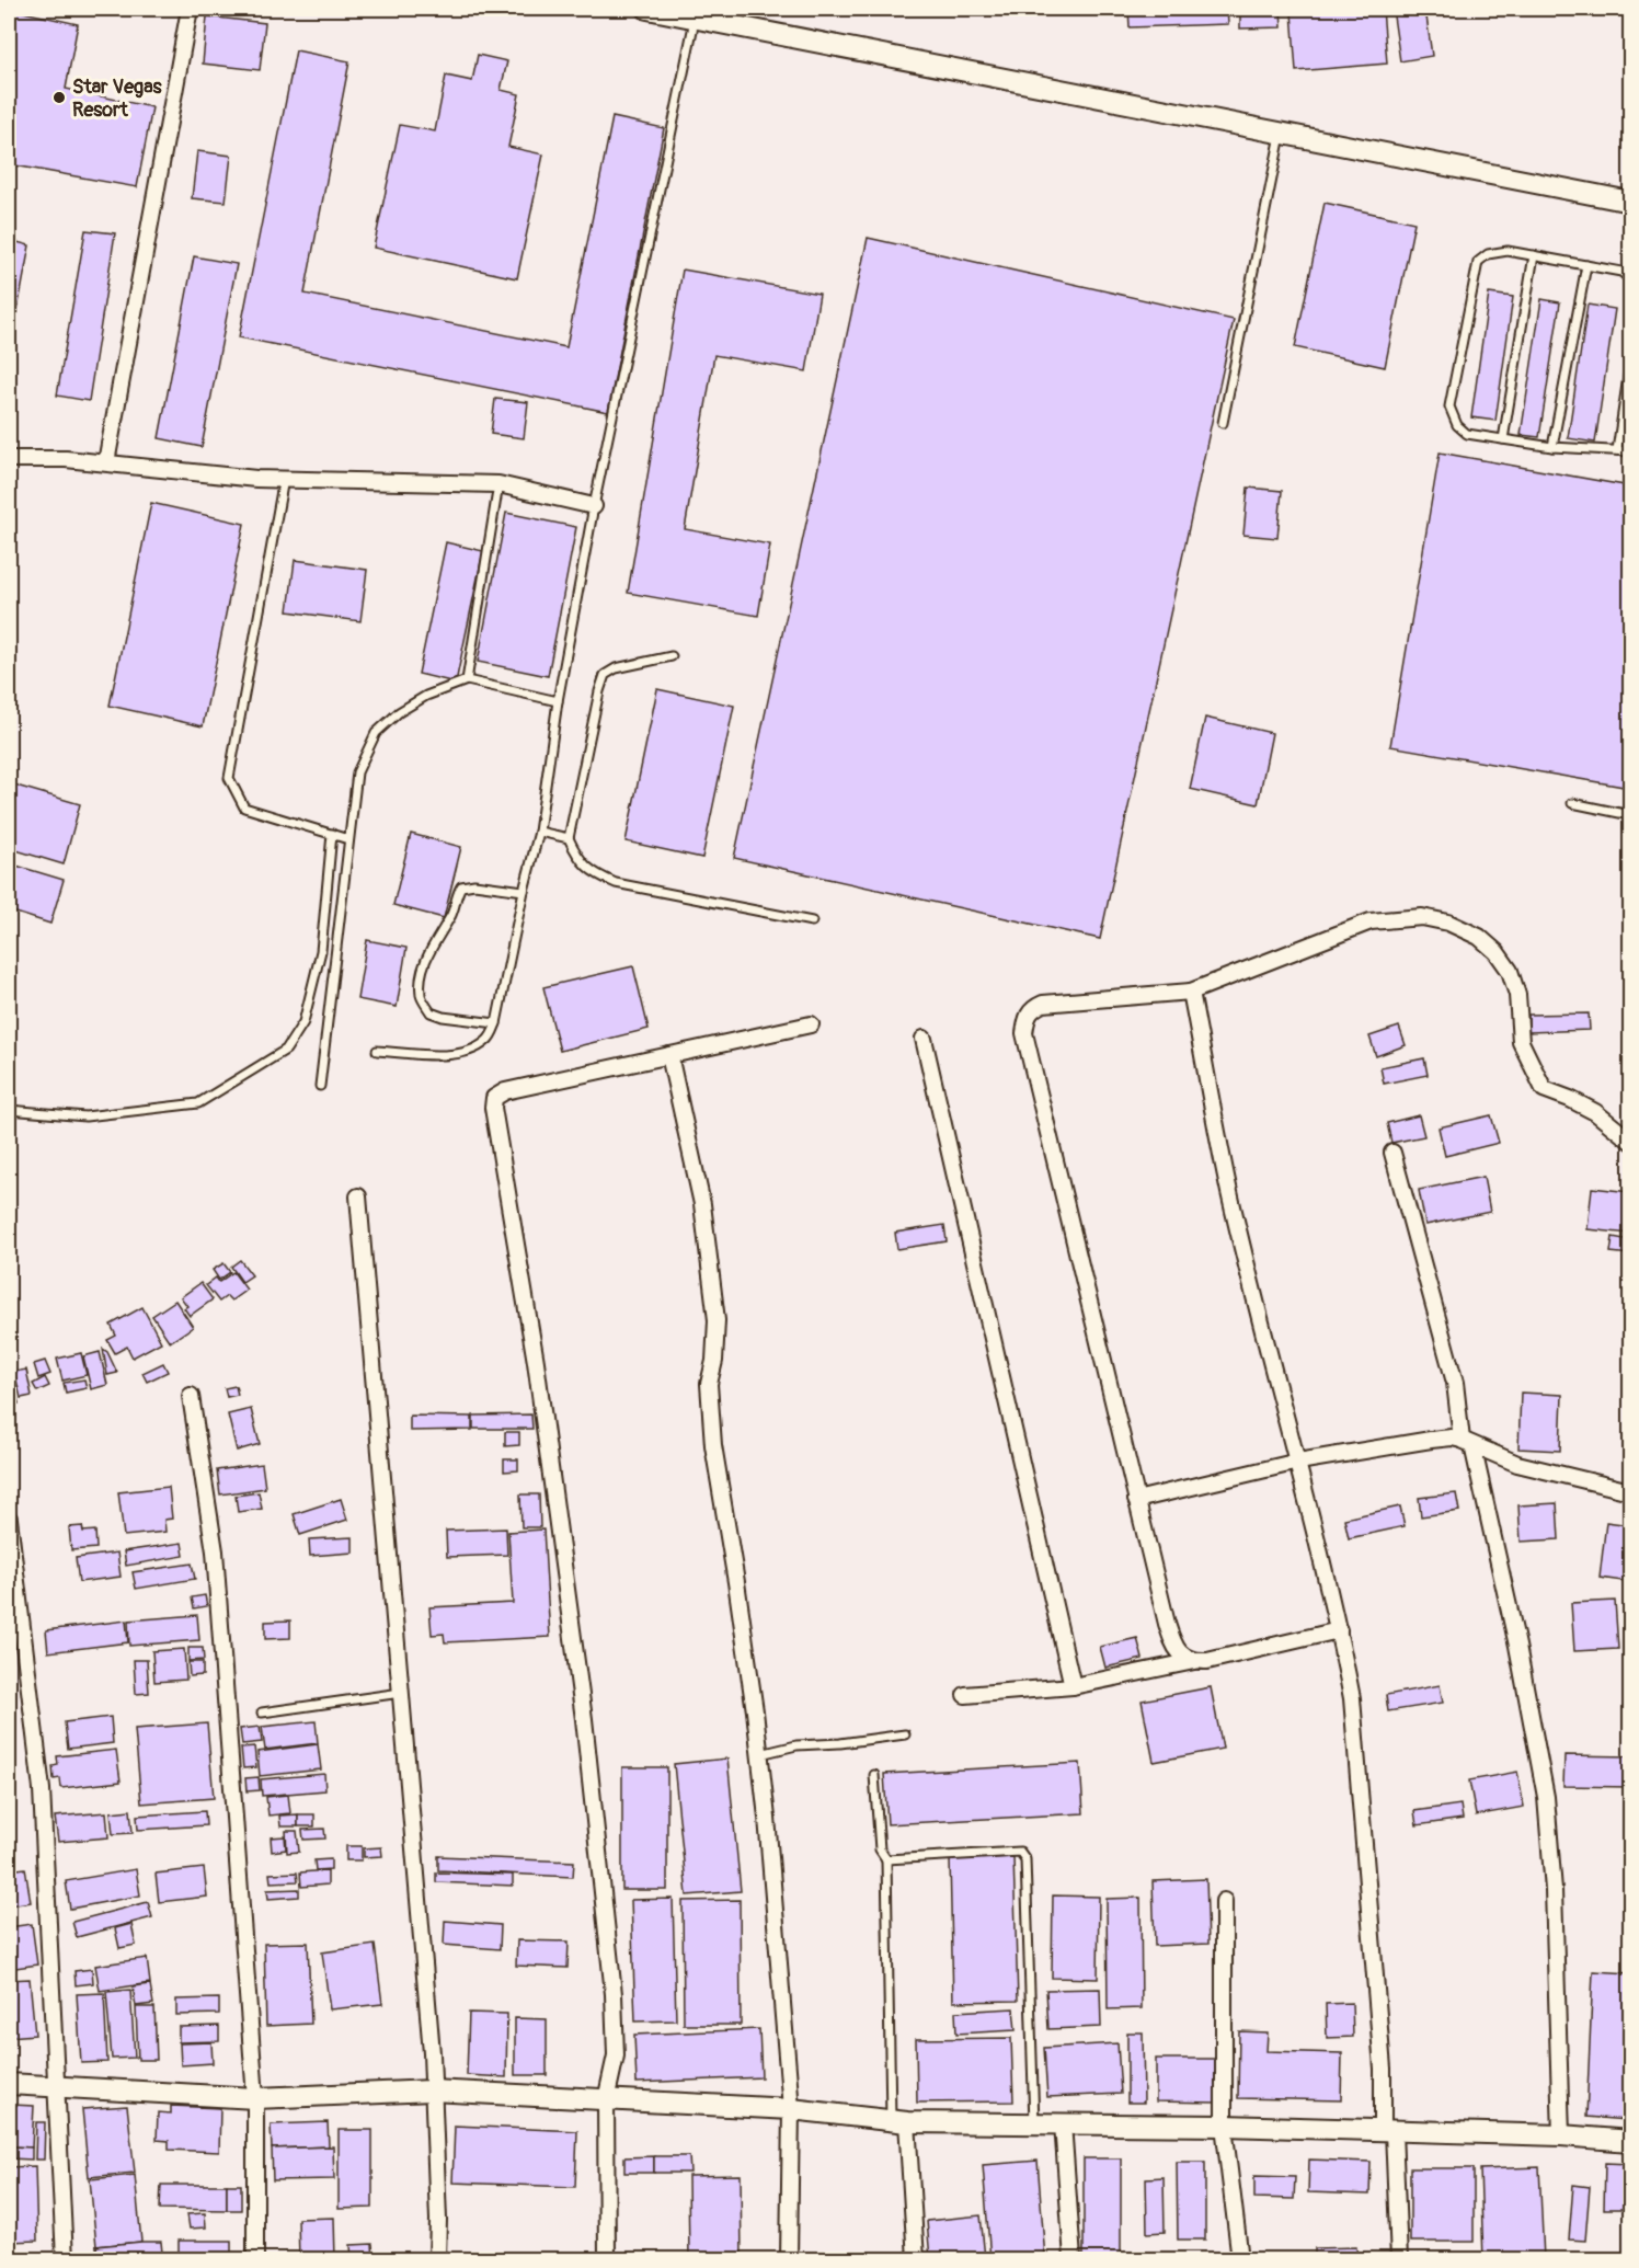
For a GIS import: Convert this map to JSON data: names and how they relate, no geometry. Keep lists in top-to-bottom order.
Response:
{
  "places": ["Star Vegas Resort"]
}
